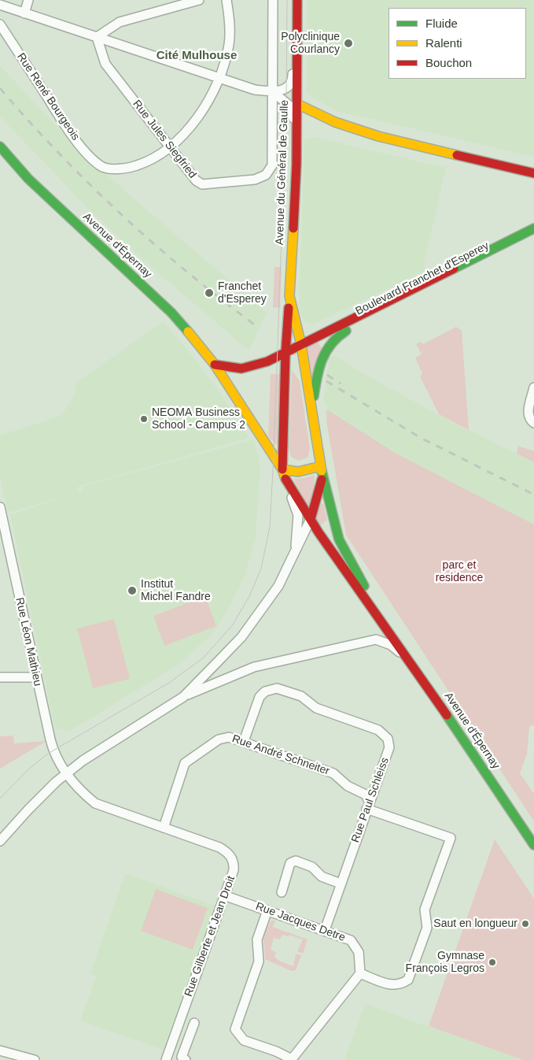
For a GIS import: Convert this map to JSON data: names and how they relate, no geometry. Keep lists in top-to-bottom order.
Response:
{
  "streets": {
    "main road": ["Avenue du Général de Gaulle", "Avenue d'Épernay", "Boulevard Franchet d'Esperey"],
    "street": [
      "Rue René Bourgeois",
      "Rue Jules Siegfried",
      "Rue Léon Mathieu",
      "Rue André Schneiter",
      "Rue Paul Schleiss",
      "Rue Jacques Detre",
      "Rue Gilberte et Jean Droit"
    ]
  },
  "crossings": [
    ["Rue René Bourgeois", "Rue Jules Siegfried"],
    ["Avenue du Général de Gaulle", "Avenue d'Épernay"],
    ["Avenue du Général de Gaulle", "Boulevard Franchet d'Esperey"],
    ["Avenue d'Épernay", "Boulevard Franchet d'Esperey"],
    ["Rue Léon Mathieu", "Rue Gilberte et Jean Droit"],
    ["Rue André Schneiter", "Rue Paul Schleiss"],
    ["Rue André Schneiter", "Rue Gilberte et Jean Droit"],
    ["Rue Paul Schleiss", "Rue Jacques Detre"],
    ["Rue Jacques Detre", "Rue Gilberte et Jean Droit"]
  ],
  "districts": ["Cité Mulhouse"],
  "parks": ["parc et residence"],
  "places": [
    "Polyclinique Courlancy",
    "Franchet d'Esperey",
    "NEOMA Business School - Campus 2",
    "Institut Michel Fandre",
    "Saut en longueur",
    "Gymnase François Legros"
  ],
  "legend": ["Fluide", "Ralenti", "Bouchon"]
}
